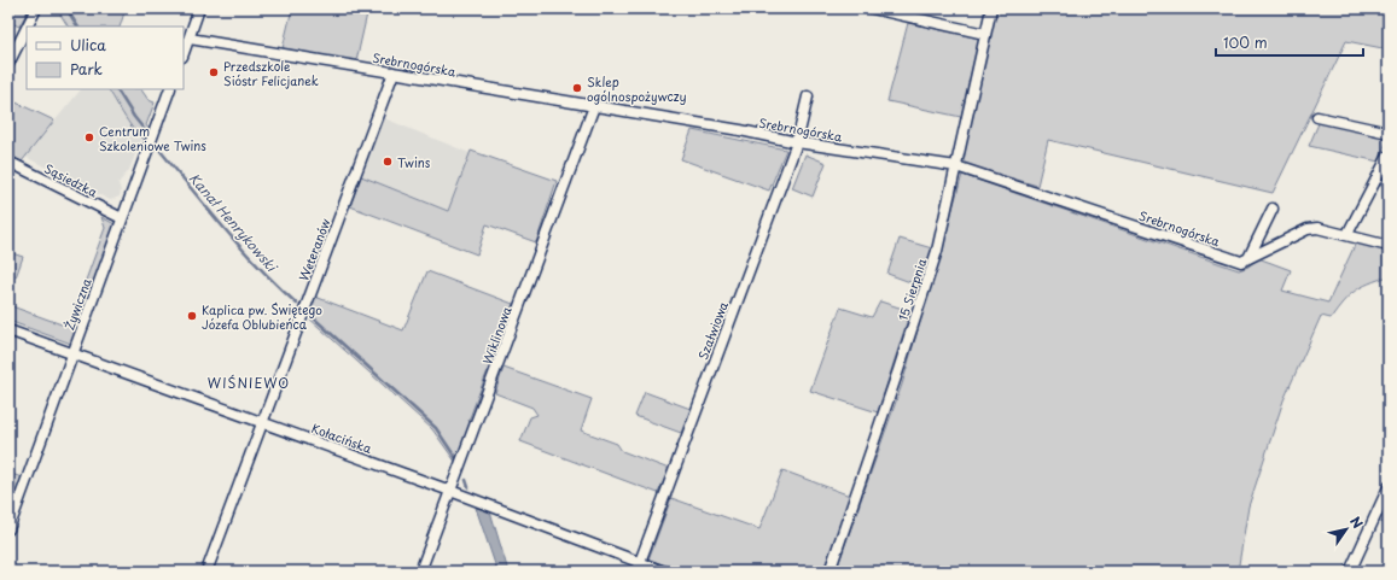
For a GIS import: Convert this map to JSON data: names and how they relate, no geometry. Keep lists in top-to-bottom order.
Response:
{
  "streets": {
    "street": [
      "Srebrnogórska",
      "Sąsiedzka",
      "Weteranów",
      "15 Sierpnia",
      "Żywiczna",
      "Szałwiowa",
      "Wiklinowa",
      "Kołacińska"
    ]
  },
  "crossings": [
    ["Srebrnogórska", "Weteranów"],
    ["Srebrnogórska", "15 Sierpnia"],
    ["Srebrnogórska", "Szałwiowa"],
    ["Srebrnogórska", "Wiklinowa"],
    ["Sąsiedzka", "Żywiczna"],
    ["Weteranów", "Kołacińska"],
    ["Żywiczna", "Kołacińska"],
    ["Szałwiowa", "Kołacińska"],
    ["Wiklinowa", "Kołacińska"]
  ],
  "districts": ["WIŚNIEWO"],
  "water": ["Kanał Henrykowski"],
  "places": [
    "Przedszkole Sióstr Felicjanek",
    "Sklep ogólnospożywczy",
    "Centrum Szkoleniowe Twins",
    "Twins",
    "Kaplica pw. Świętego Józefa Oblubieńca"
  ],
  "legend": ["Ulica", "Park"],
  "scale_bar": "100 m",
  "north": "top right"
}
